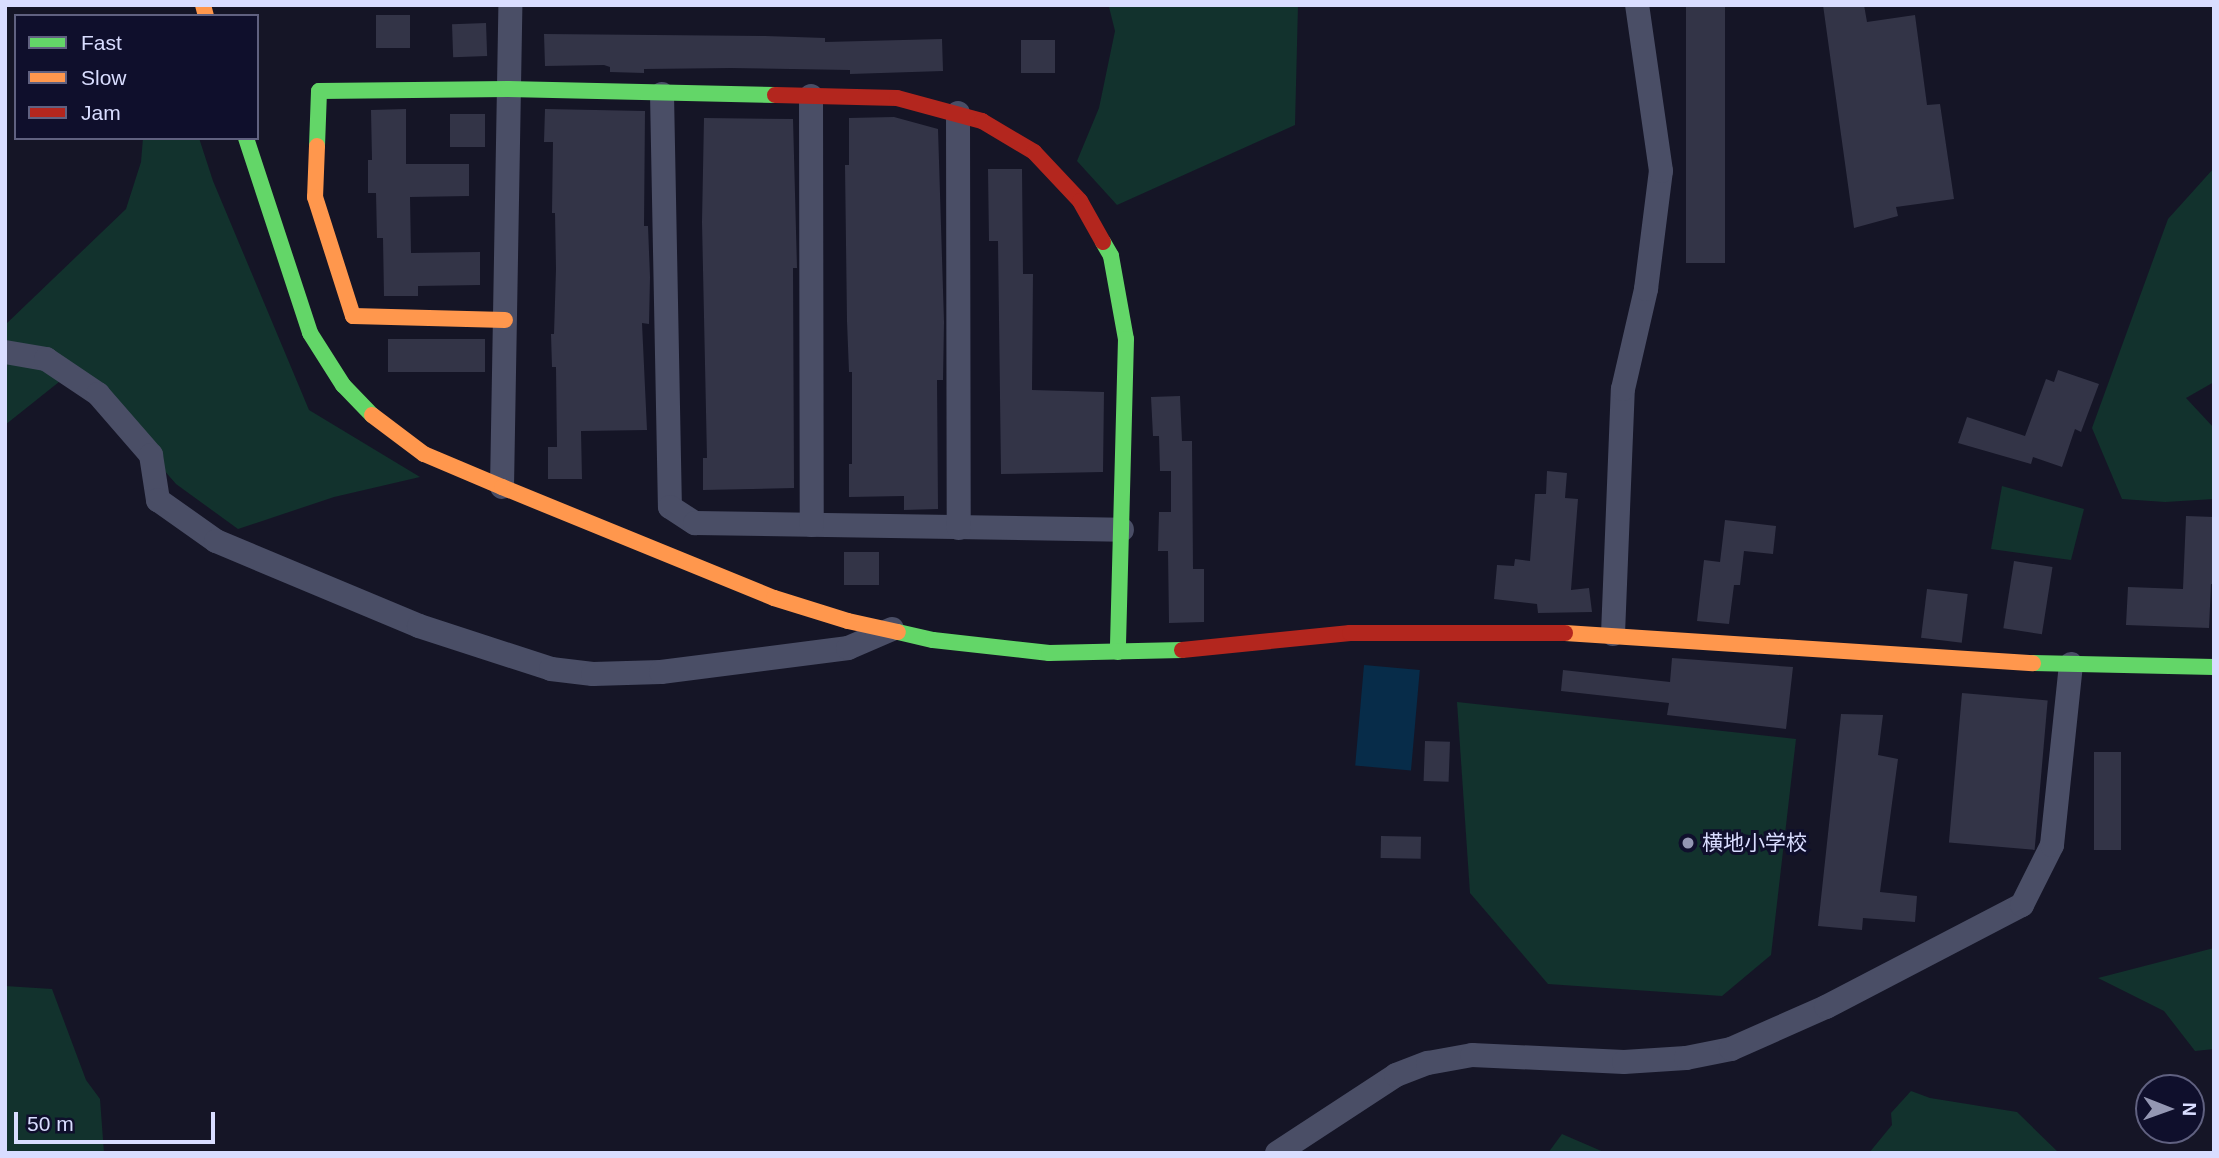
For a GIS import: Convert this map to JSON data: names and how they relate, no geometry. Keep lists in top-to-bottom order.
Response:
{
  "places": ["横地小学校"],
  "legend": ["Fast", "Slow", "Jam"],
  "scale_bar": "50 m",
  "north": "right"
}
